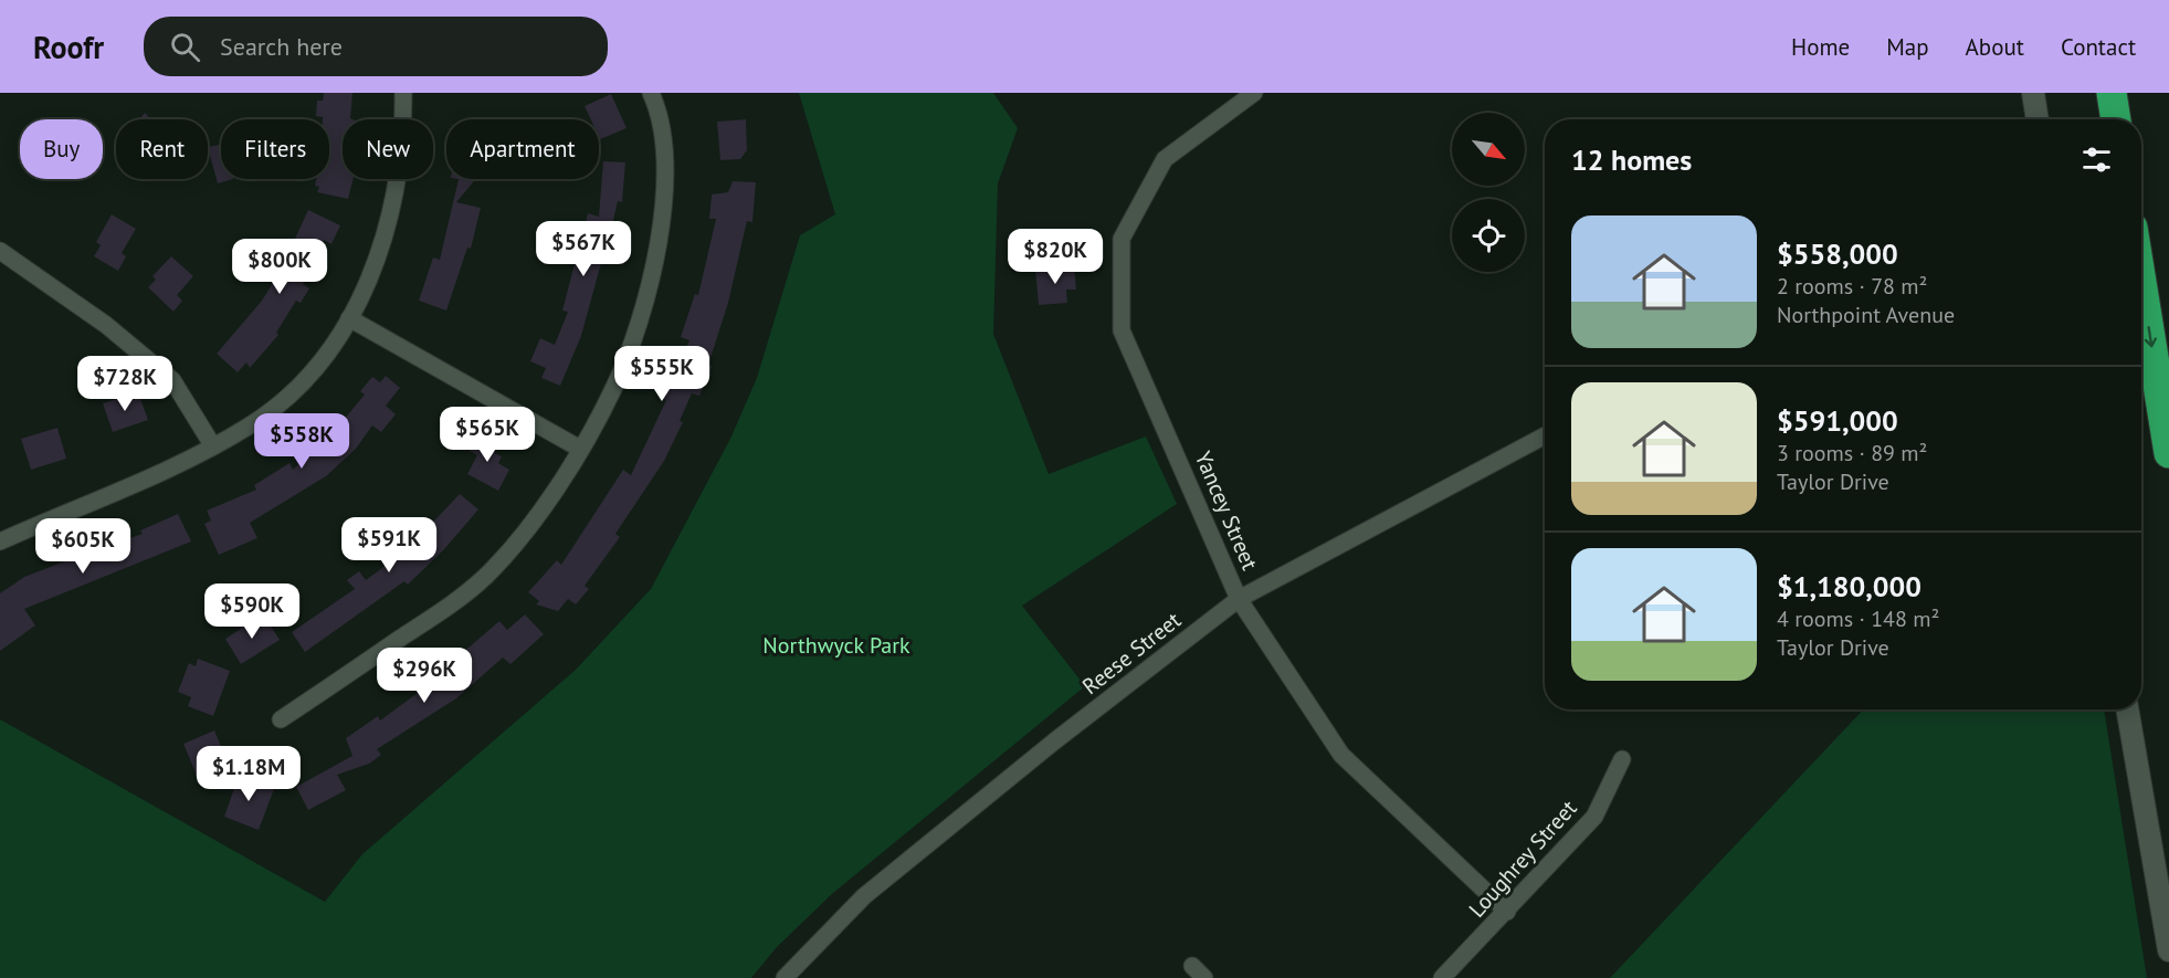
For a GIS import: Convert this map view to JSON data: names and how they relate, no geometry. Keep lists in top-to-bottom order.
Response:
{
  "streets": {
    "street": ["Yancey Street", "Reese Street", "Loughrey Street"]
  },
  "crossings": [
    ["Yancey Street", "Reese Street"],
    ["Yancey Street", "Loughrey Street"]
  ],
  "parks": ["Northwyck Park"],
  "north": "bottom right",
  "page": {
    "header": "Roofr",
    "search": "Search here",
    "nav": [
      "Home",
      "Map",
      "About",
      "Contact"
    ],
    "chip": [
      "Buy",
      "Rent",
      "Filters",
      "New",
      "Apartment"
    ],
    "heading": "12 homes",
    "list": [
      {
        "name": "$558,000",
        "note": "2 rooms · 78 m² · Northpoint Avenue"
      },
      {
        "name": "$591,000",
        "note": "3 rooms · 89 m² · Taylor Drive"
      },
      {
        "name": "$1,180,000",
        "note": "4 rooms · 148 m² · Taylor Drive"
      }
    ],
    "price": [
      "$567K",
      "$820K",
      "$800K",
      "$555K",
      "$728K",
      "$565K",
      "$558K",
      "$591K",
      "$605K",
      "$590K",
      "$296K",
      "$1.18M"
    ]
  }
}
